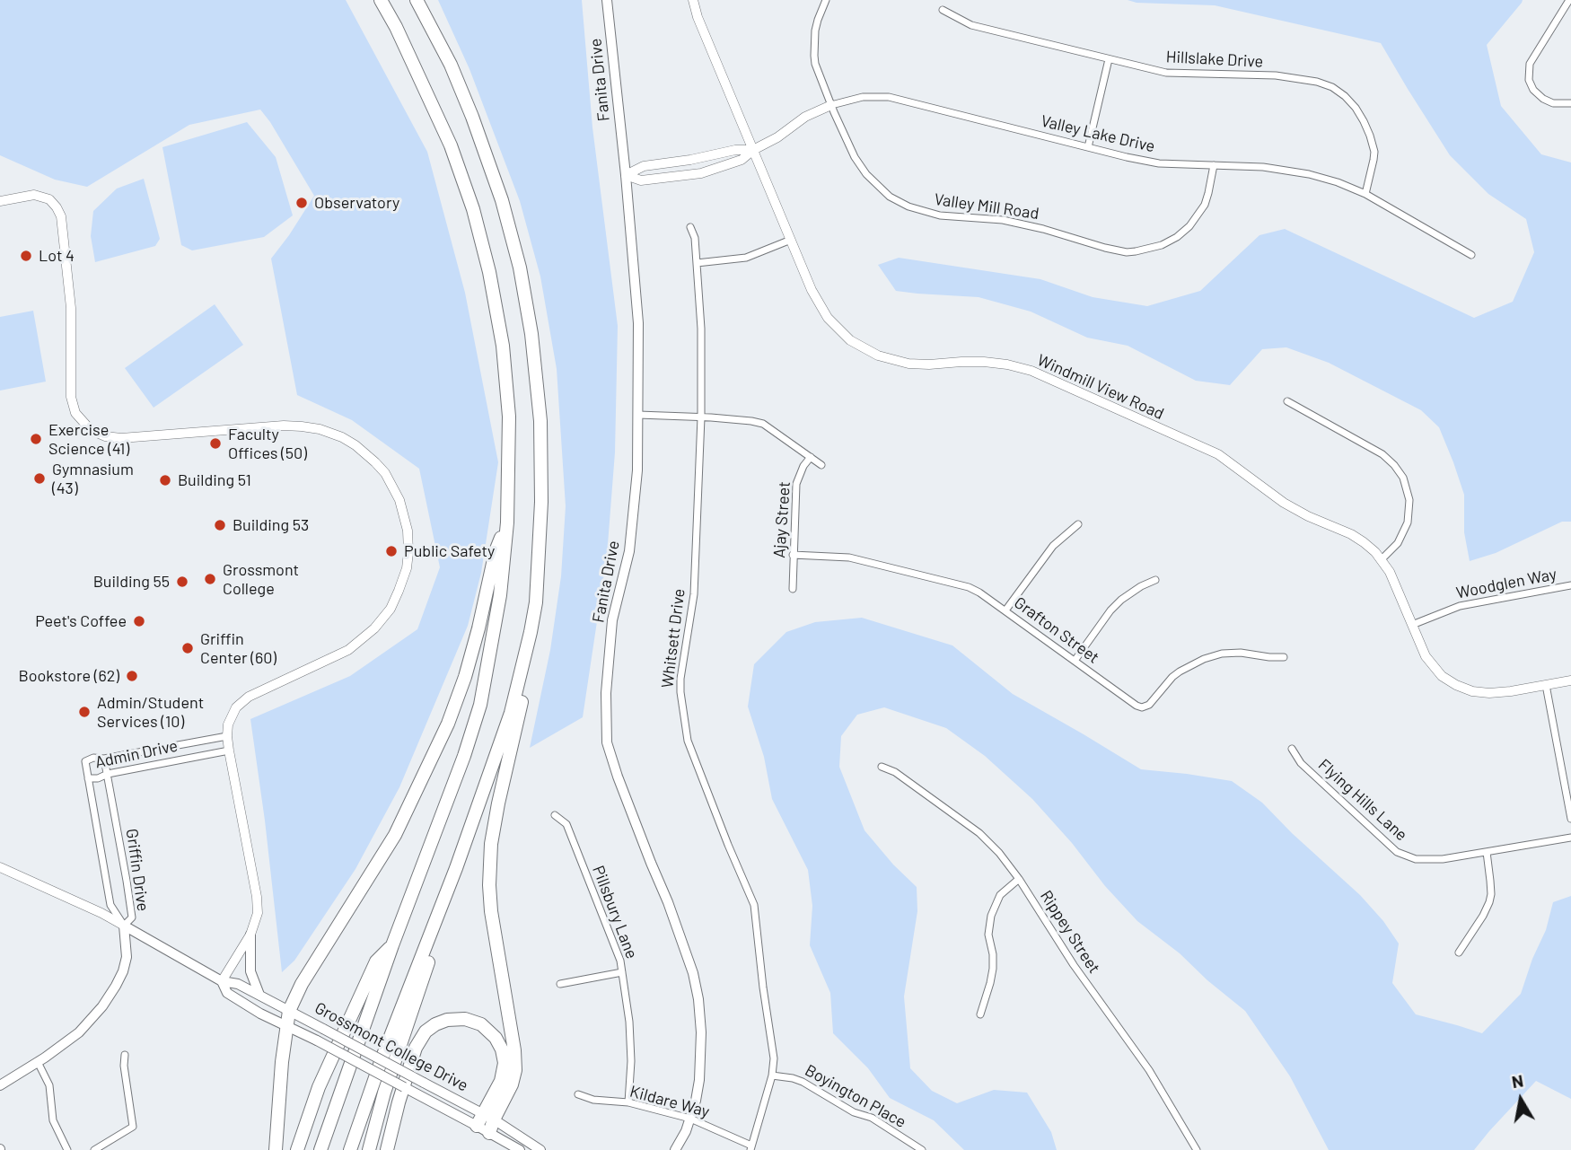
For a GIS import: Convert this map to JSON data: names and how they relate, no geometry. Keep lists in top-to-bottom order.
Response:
{
  "streets": {
    "main road": ["Fanita Drive", "Grossmont College Drive"],
    "street": [
      "Hillslake Drive",
      "Valley Lake Drive",
      "Valley Mill Road",
      "Windmill View Road",
      "Ajay Street",
      "Woodglen Way",
      "Grafton Street",
      "Whitsett Drive",
      "Admin Drive",
      "Flying Hills Lane",
      "Griffin Drive",
      "Pillsbury Lane",
      "Rippey Street",
      "Boyington Place",
      "Kildare Way"
    ]
  },
  "crossings": [
    ["Hillslake Drive", "Valley Lake Drive"],
    ["Fanita Drive", "Valley Lake Drive"],
    ["Fanita Drive", "Kildare Way"],
    ["Valley Lake Drive", "Valley Mill Road"],
    ["Valley Lake Drive", "Windmill View Road"],
    ["Windmill View Road", "Woodglen Way"],
    ["Ajay Street", "Grafton Street"],
    ["Whitsett Drive", "Boyington Place"],
    ["Whitsett Drive", "Kildare Way"],
    ["Admin Drive", "Griffin Drive"],
    ["Griffin Drive", "Grossmont College Drive"],
    ["Pillsbury Lane", "Kildare Way"]
  ],
  "places": [
    "Observatory",
    "Lot 4",
    "Exercise Science (41)",
    "Faculty Offices (50)",
    "Gymnasium (43)",
    "Building 51",
    "Building 53",
    "Public Safety",
    "Grossmont College",
    "Building 55",
    "Peet's Coffee",
    "Griffin Center (60)",
    "Bookstore (62)",
    "Admin/Student Services (10)"
  ],
  "north": "top"
}
